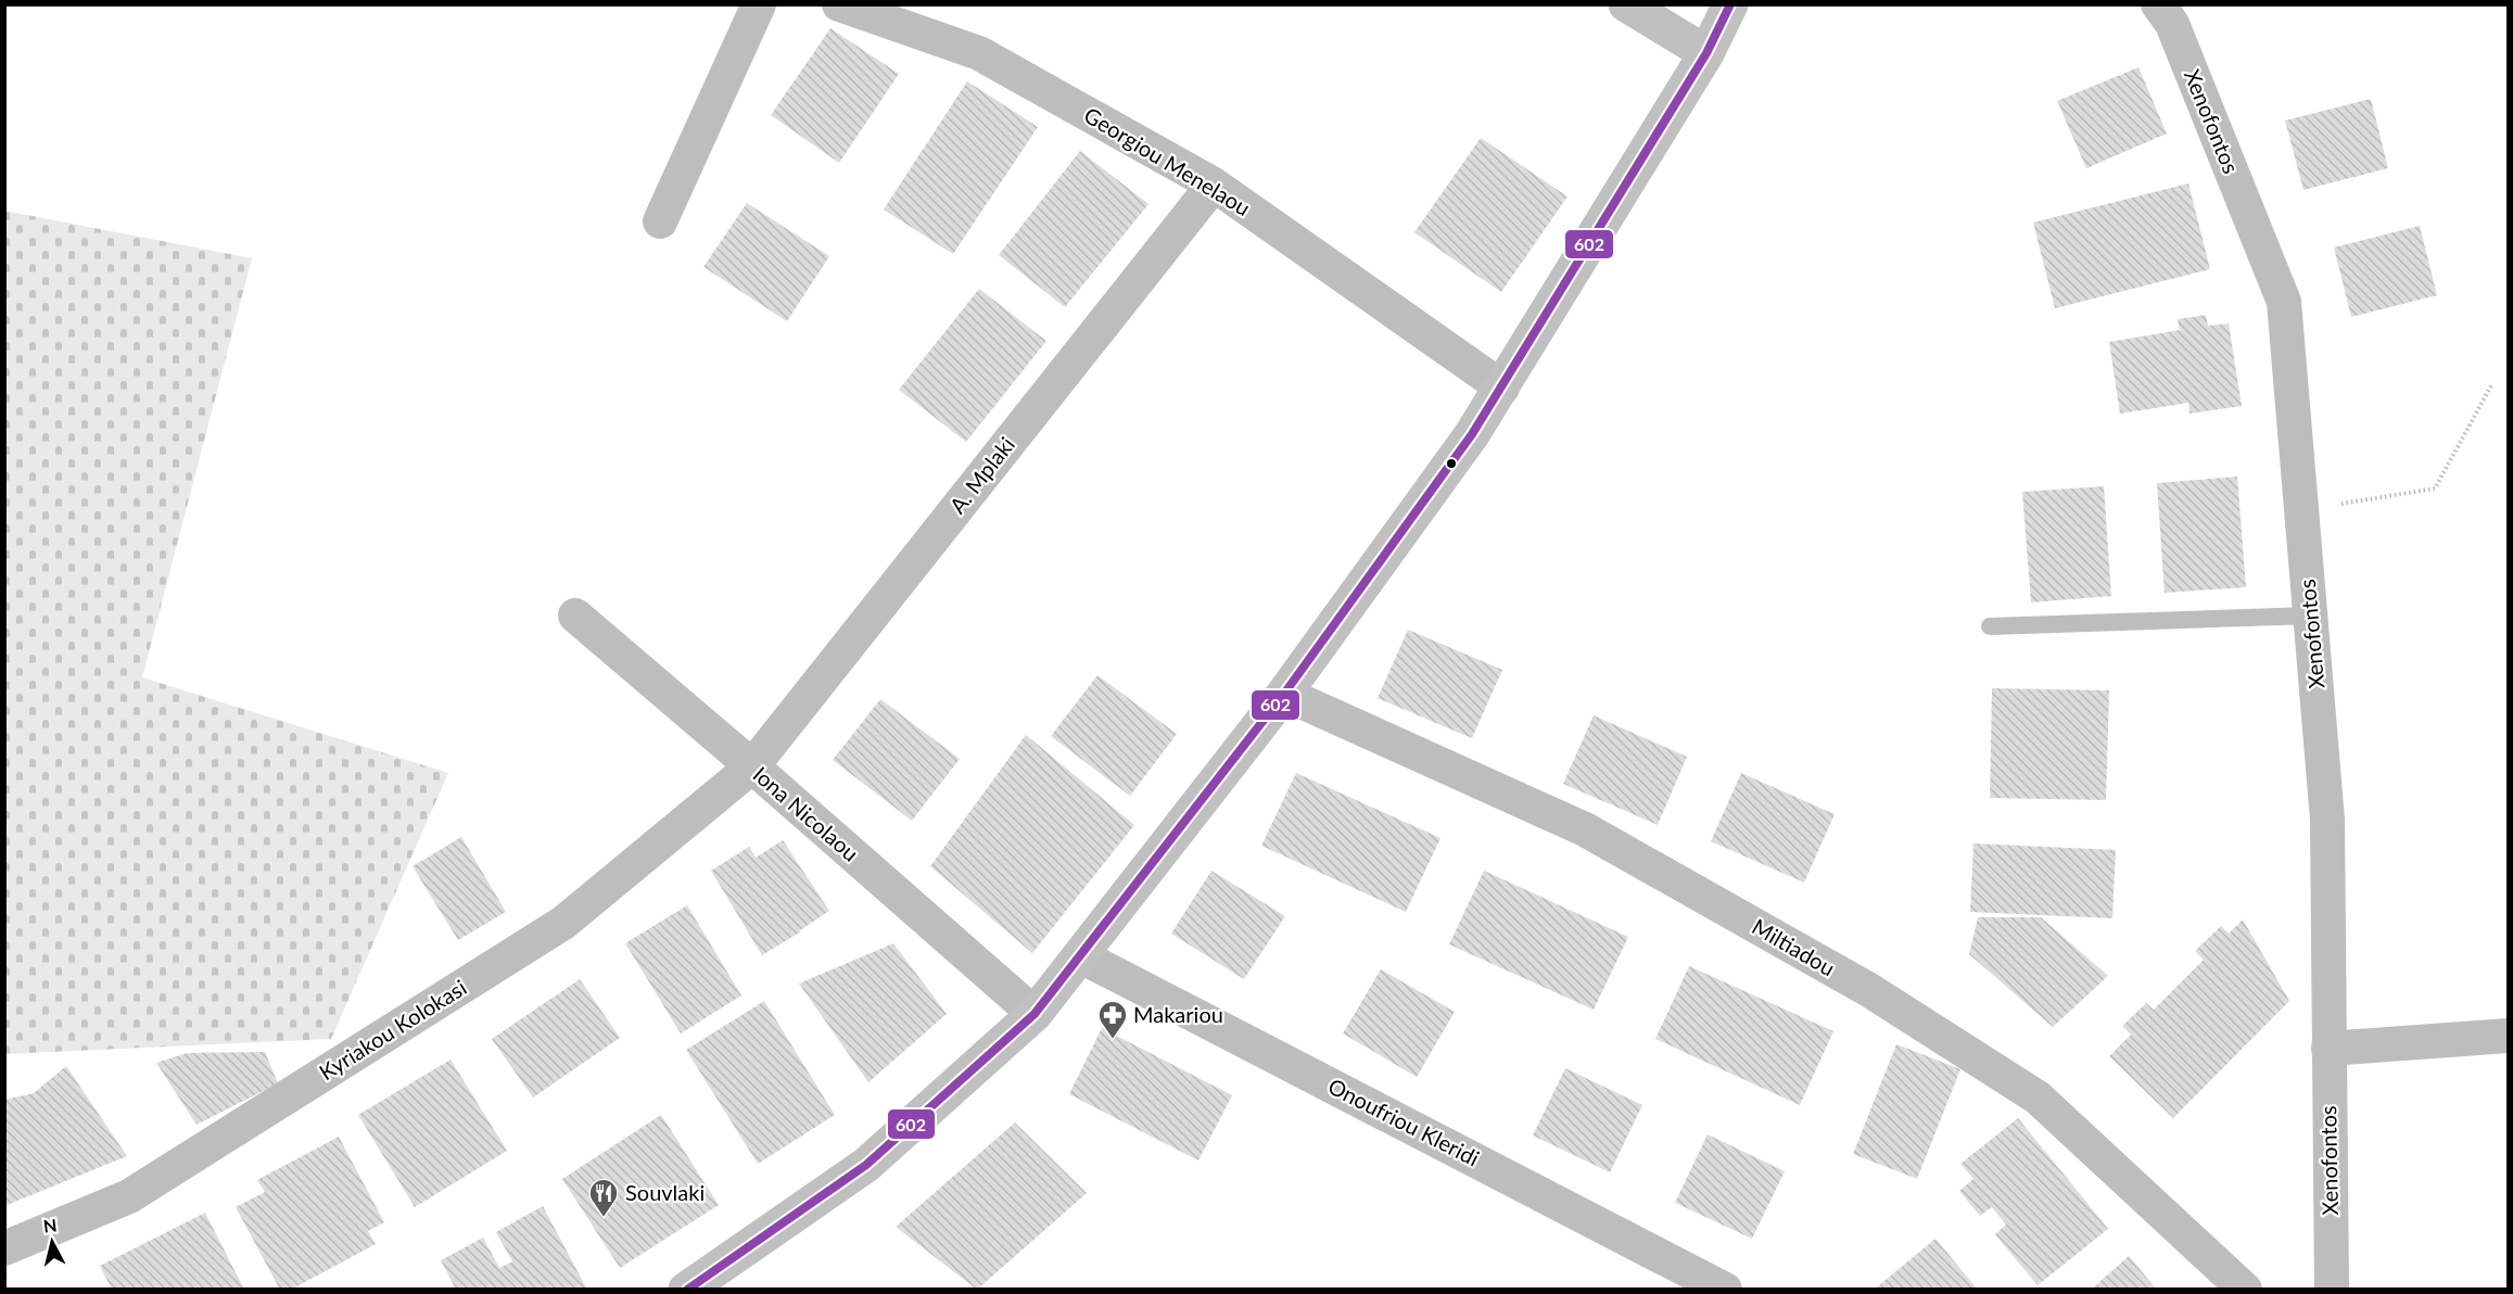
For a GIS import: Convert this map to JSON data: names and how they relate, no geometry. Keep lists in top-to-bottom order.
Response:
{
  "streets": {
    "street": [
      "Xenofontos",
      "Georgiou Menelaou",
      "A. Mplaki",
      "Iona Nicolaou",
      "Miltiadou",
      "Kyriakou Kolokasi",
      "Onoufriou Kleridi"
    ]
  },
  "crossings": [
    ["Georgiou Menelaou", "A. Mplaki"],
    ["A. Mplaki", "Iona Nicolaou"],
    ["A. Mplaki", "Kyriakou Kolokasi"],
    ["Iona Nicolaou", "Kyriakou Kolokasi"]
  ],
  "places": {
    "pharmacy": ["Makariou"],
    "restaurant": ["Souvlaki"]
  },
  "lines": ["transit line 602"],
  "north": "top"
}
